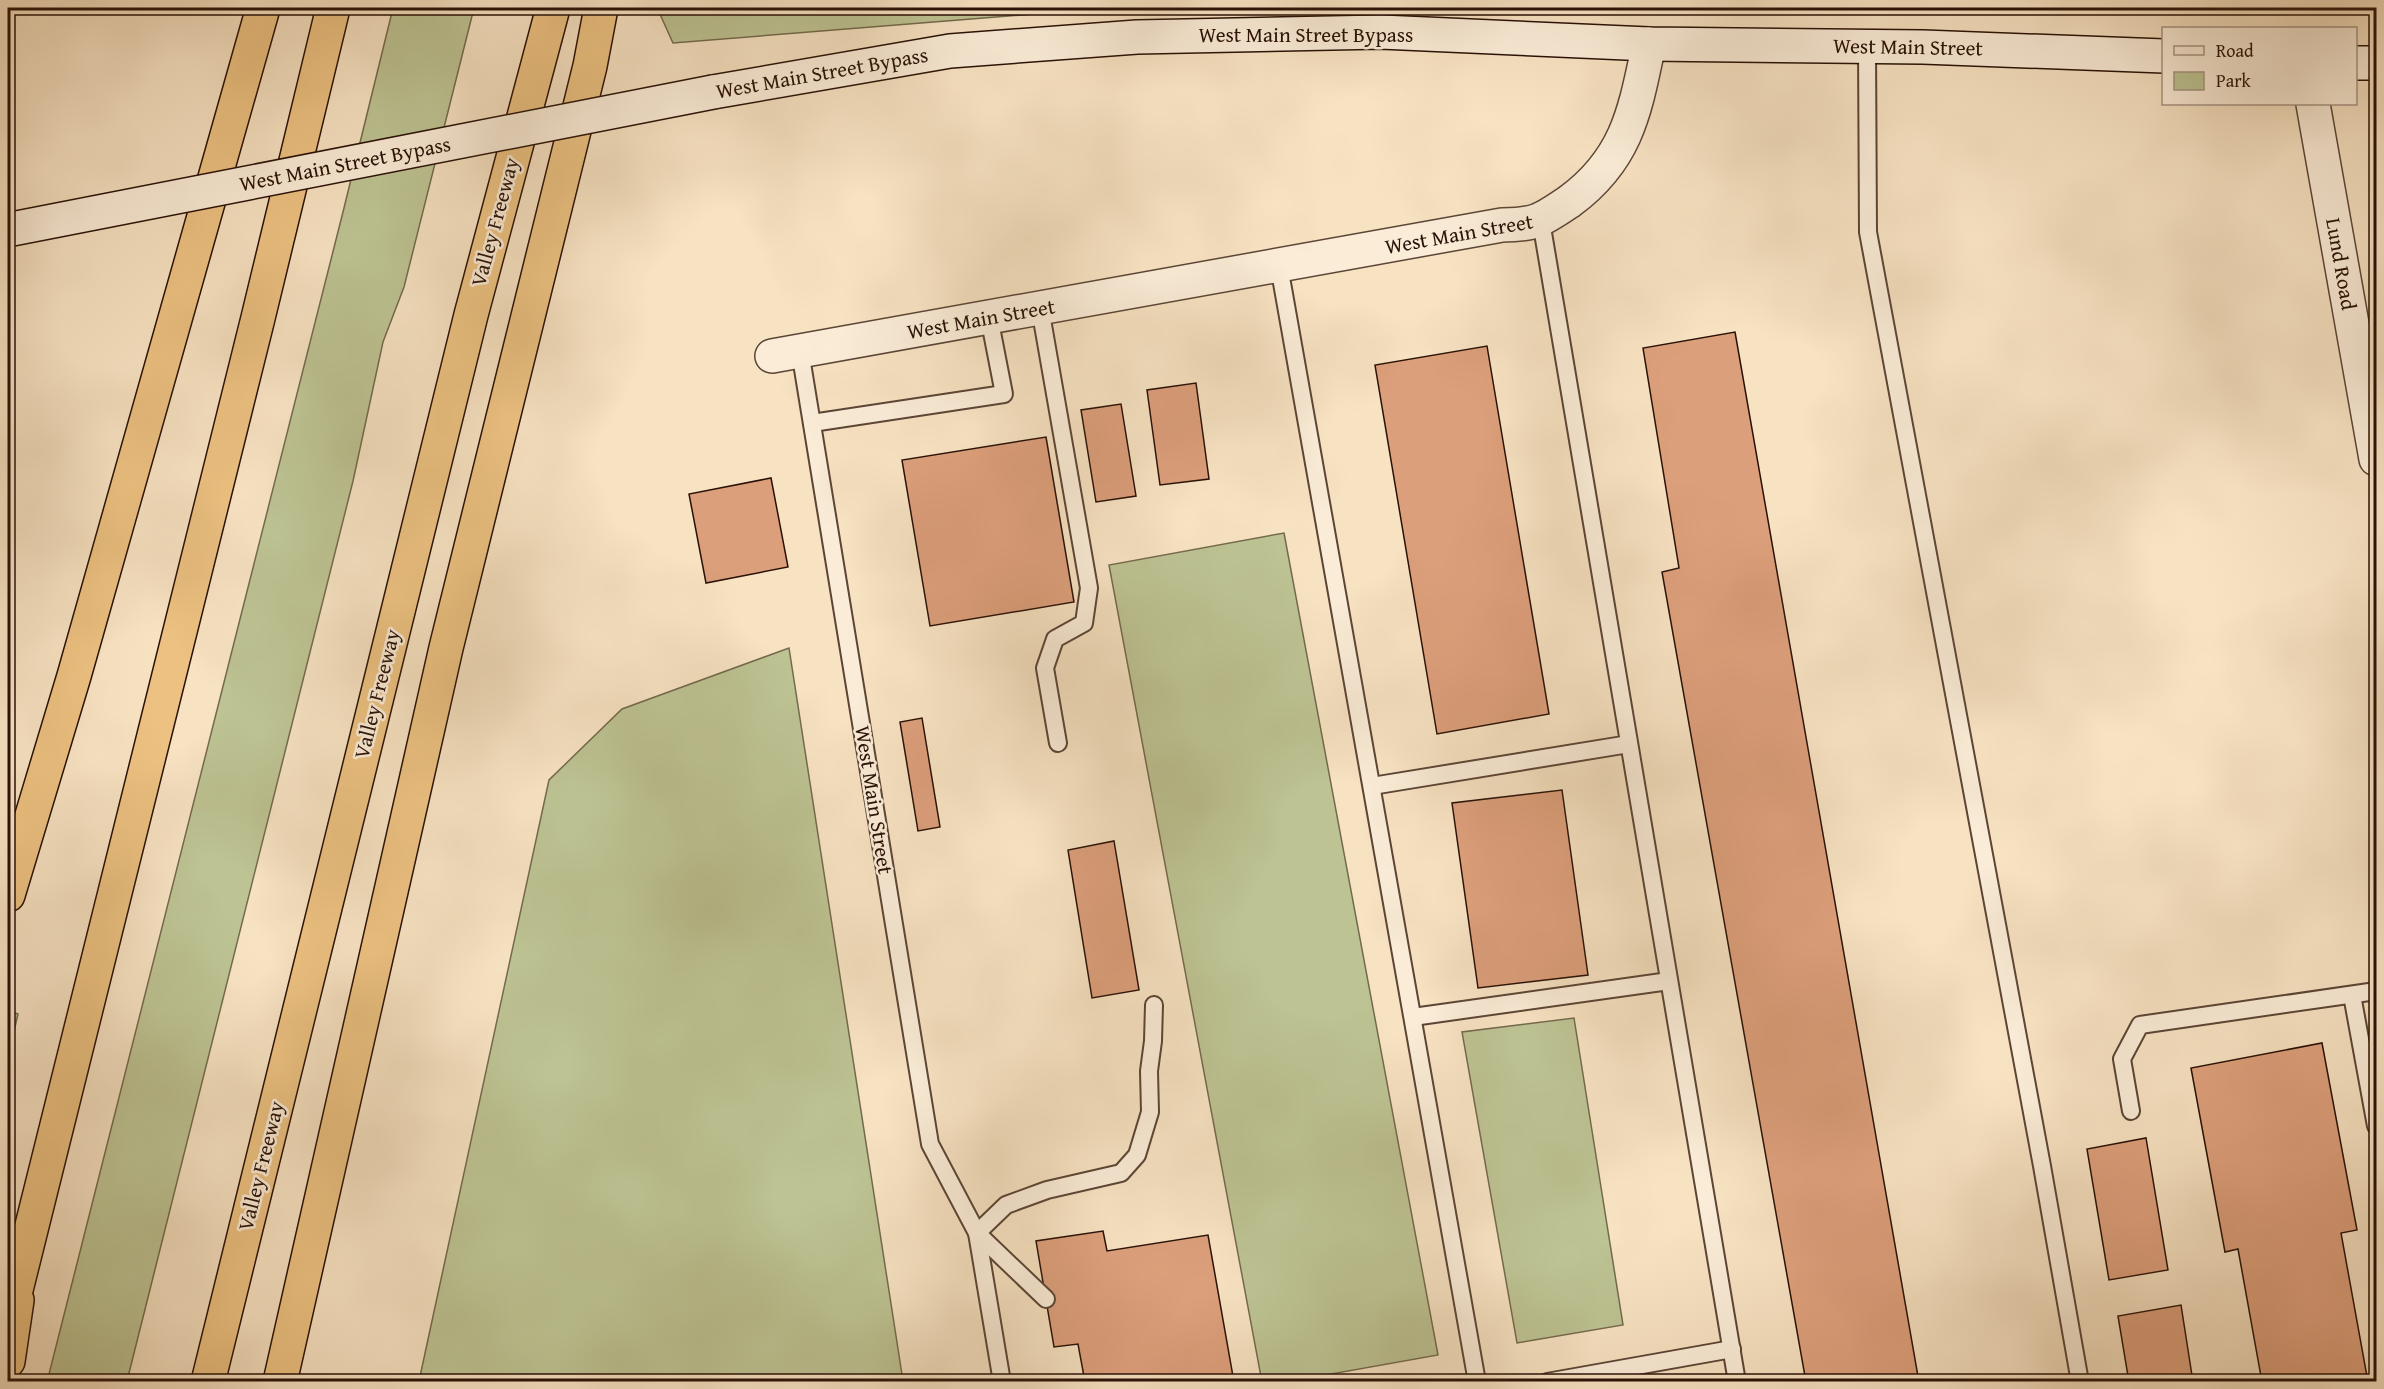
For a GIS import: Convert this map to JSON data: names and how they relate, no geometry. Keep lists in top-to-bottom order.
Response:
{
  "streets": {
    "highway": ["Valley Freeway"],
    "main road": ["West Main Street Bypass", "West Main Street", "Lund Road"]
  },
  "crossings": [
    ["West Main Street Bypass", "West Main Street"]
  ],
  "legend": ["Road", "Park"]
}
